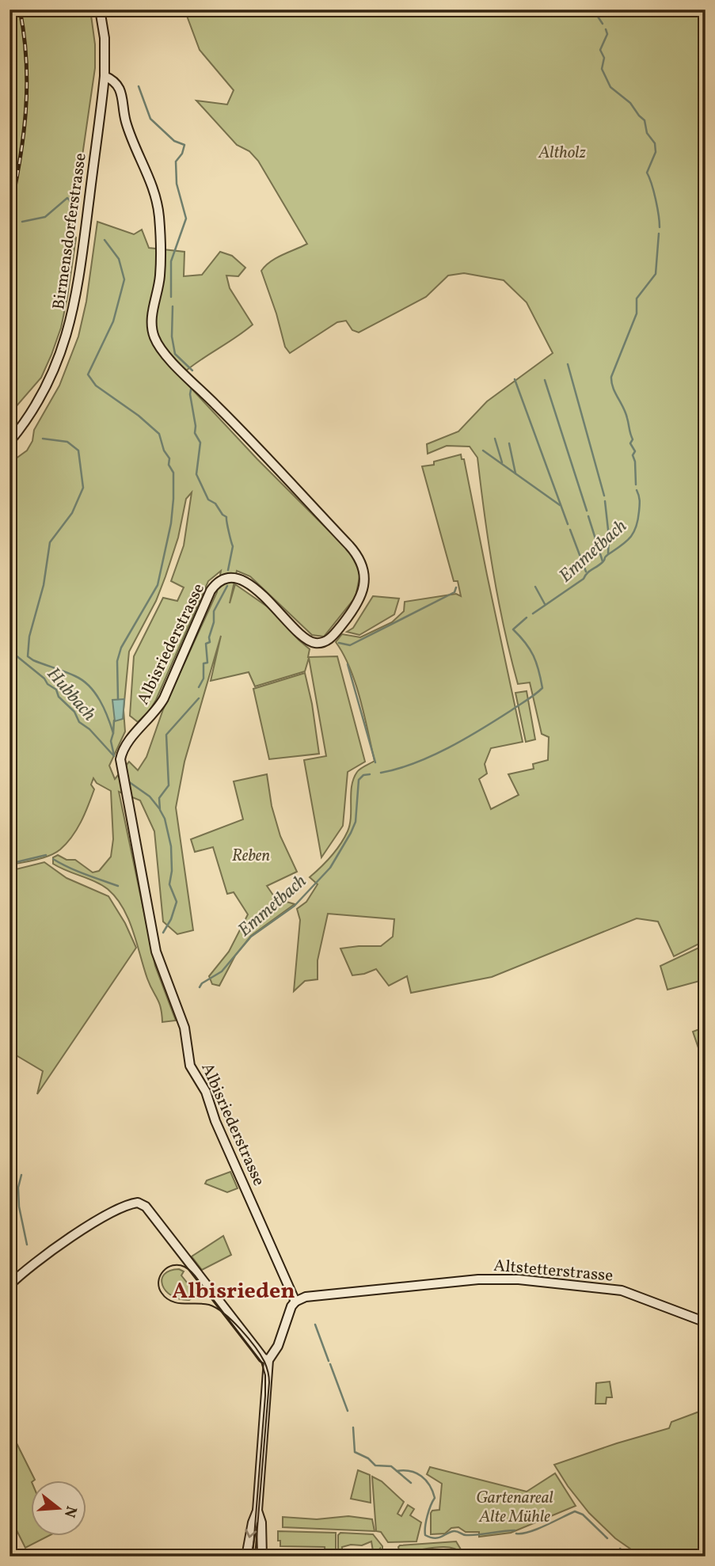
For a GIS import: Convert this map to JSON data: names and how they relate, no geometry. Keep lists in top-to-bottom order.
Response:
{
  "streets": {
    "main road": ["Birmensdorferstrasse", "Albisriederstrasse", "Altstetterstrasse"]
  },
  "crossings": [
    ["Birmensdorferstrasse", "Albisriederstrasse"],
    ["Albisriederstrasse", "Altstetterstrasse"]
  ],
  "districts": ["Albisrieden"],
  "water": ["Emmetbach", "Hubbach"],
  "parks": ["Altholz", "Reben", "Gartenareal Alte Mühle"],
  "north": "right"
}
